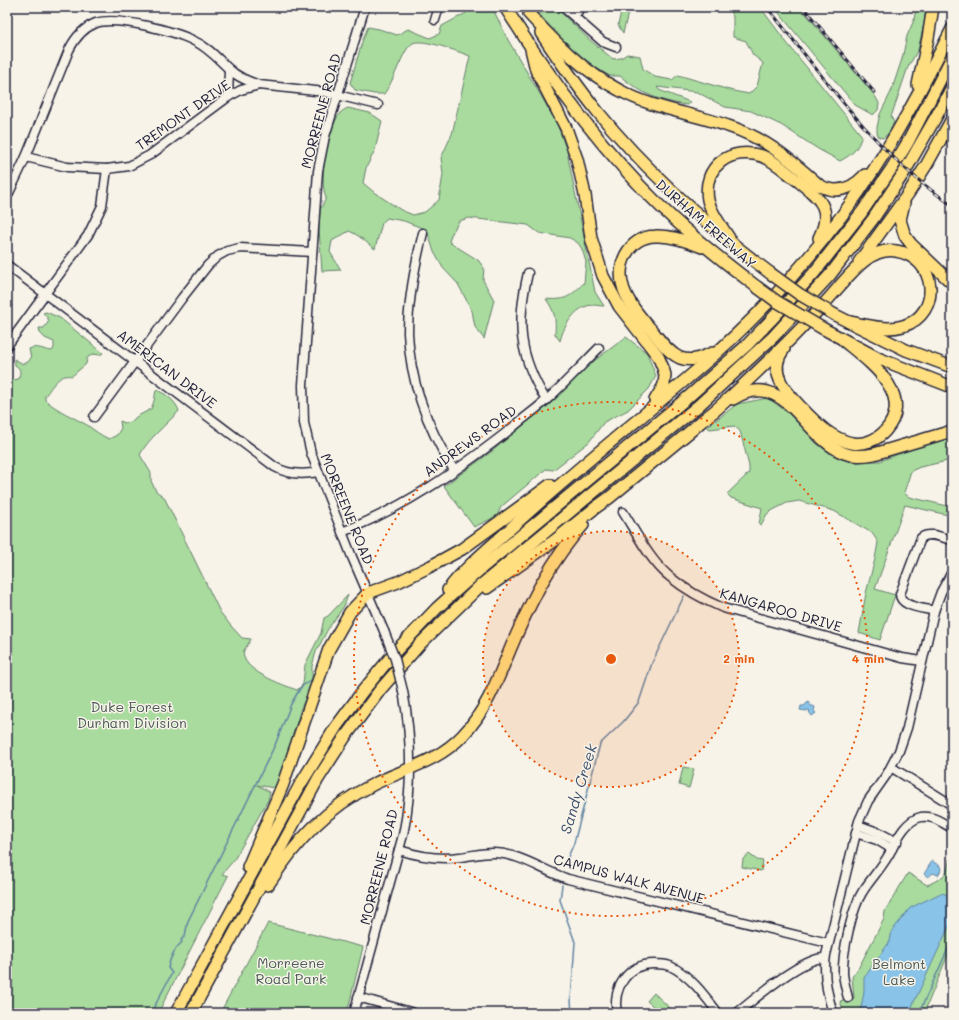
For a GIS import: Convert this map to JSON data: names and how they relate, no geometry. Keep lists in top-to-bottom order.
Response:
{
  "streets": {
    "highway": ["DURHAM FREEWAY"],
    "street": [
      "MORREENE ROAD",
      "TREMONT DRIVE",
      "AMERICAN DRIVE",
      "ANDREWS ROAD",
      "KANGAROO DRIVE",
      "CAMPUS WALK AVENUE"
    ]
  },
  "crossings": [
    ["MORREENE ROAD", "TREMONT DRIVE"],
    ["MORREENE ROAD", "AMERICAN DRIVE"],
    ["MORREENE ROAD", "ANDREWS ROAD"],
    ["MORREENE ROAD", "CAMPUS WALK AVENUE"]
  ],
  "water": ["Sandy Creek"],
  "parks": ["Duke Forest Durham Division", "Morreene Road Park", "Belmont Lake"],
  "rings": ["2 min", "4 min"]
}
